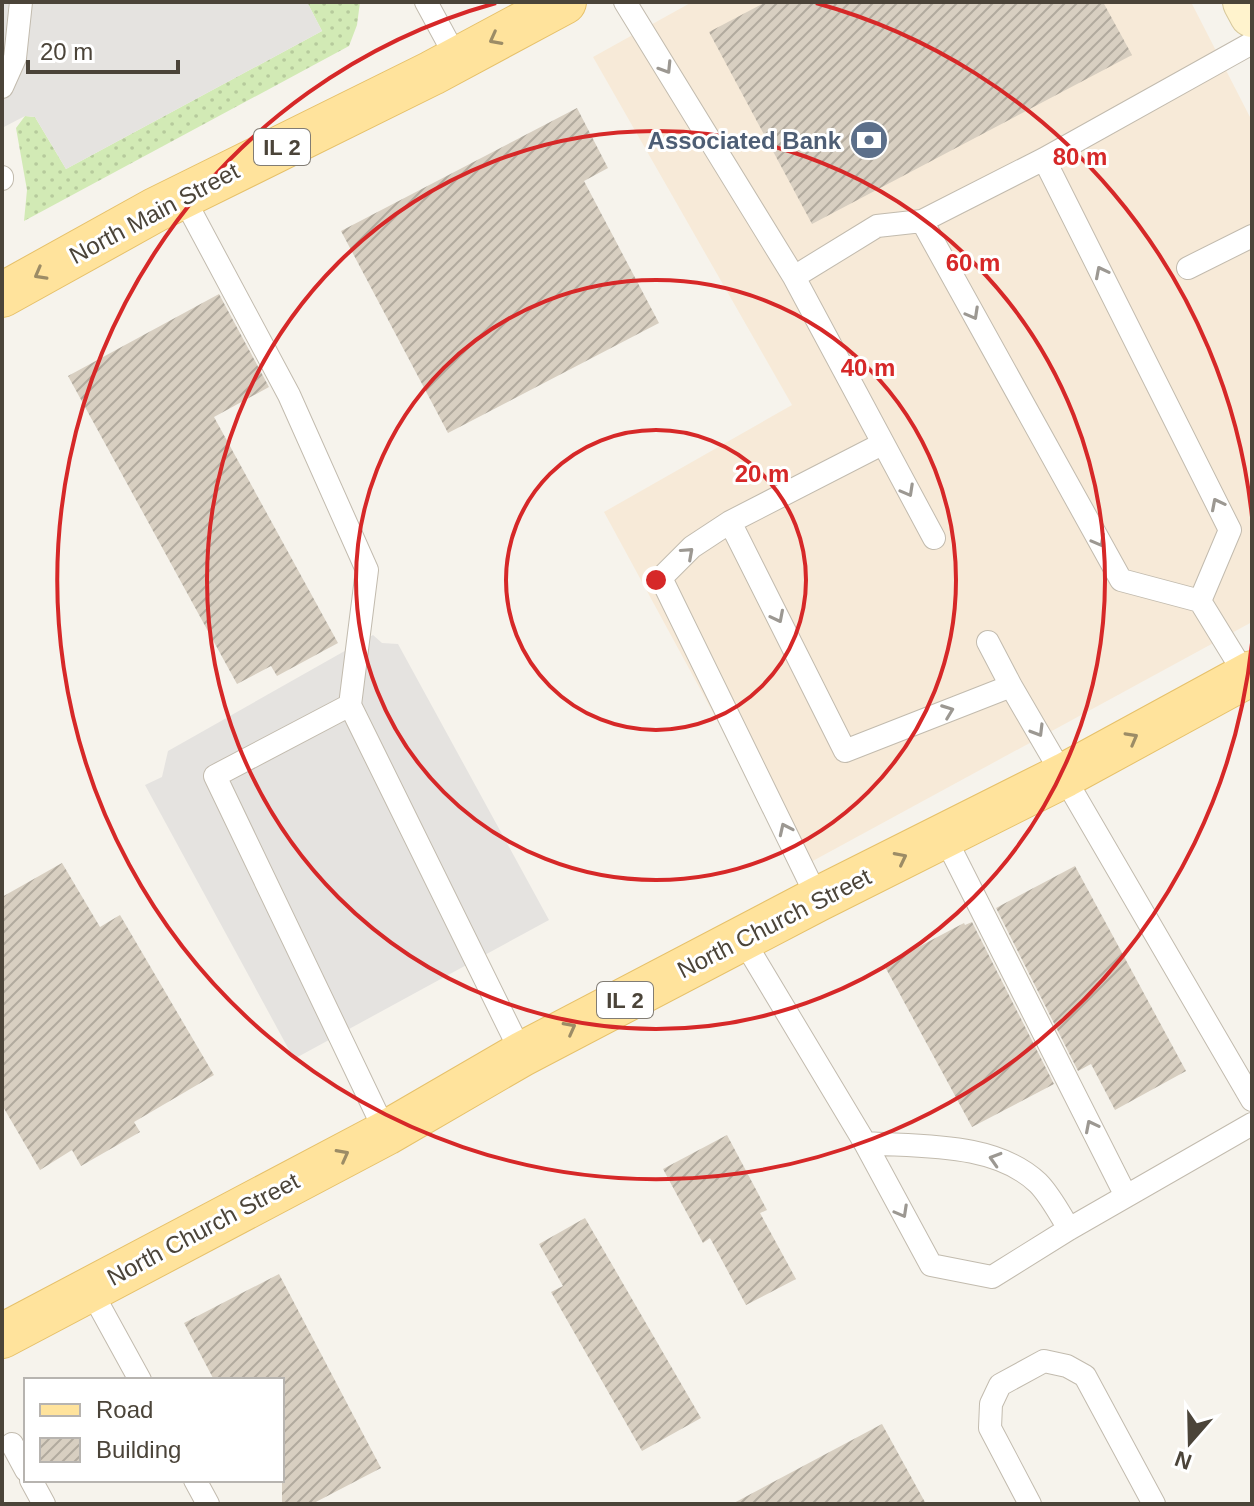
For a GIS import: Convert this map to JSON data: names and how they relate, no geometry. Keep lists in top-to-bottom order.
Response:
{
  "streets": {
    "main road": ["IL 2", "North Main Street", "North Church Street"]
  },
  "one_way": ["North Main Street", "North Church Street"],
  "places": {
    "bank": ["Associated Bank"]
  },
  "legend": ["Road", "Building"],
  "scale_bar": "20 m",
  "north": "bottom",
  "rings": [
    "80 m",
    "60 m",
    "40 m",
    "20 m"
  ]
}
